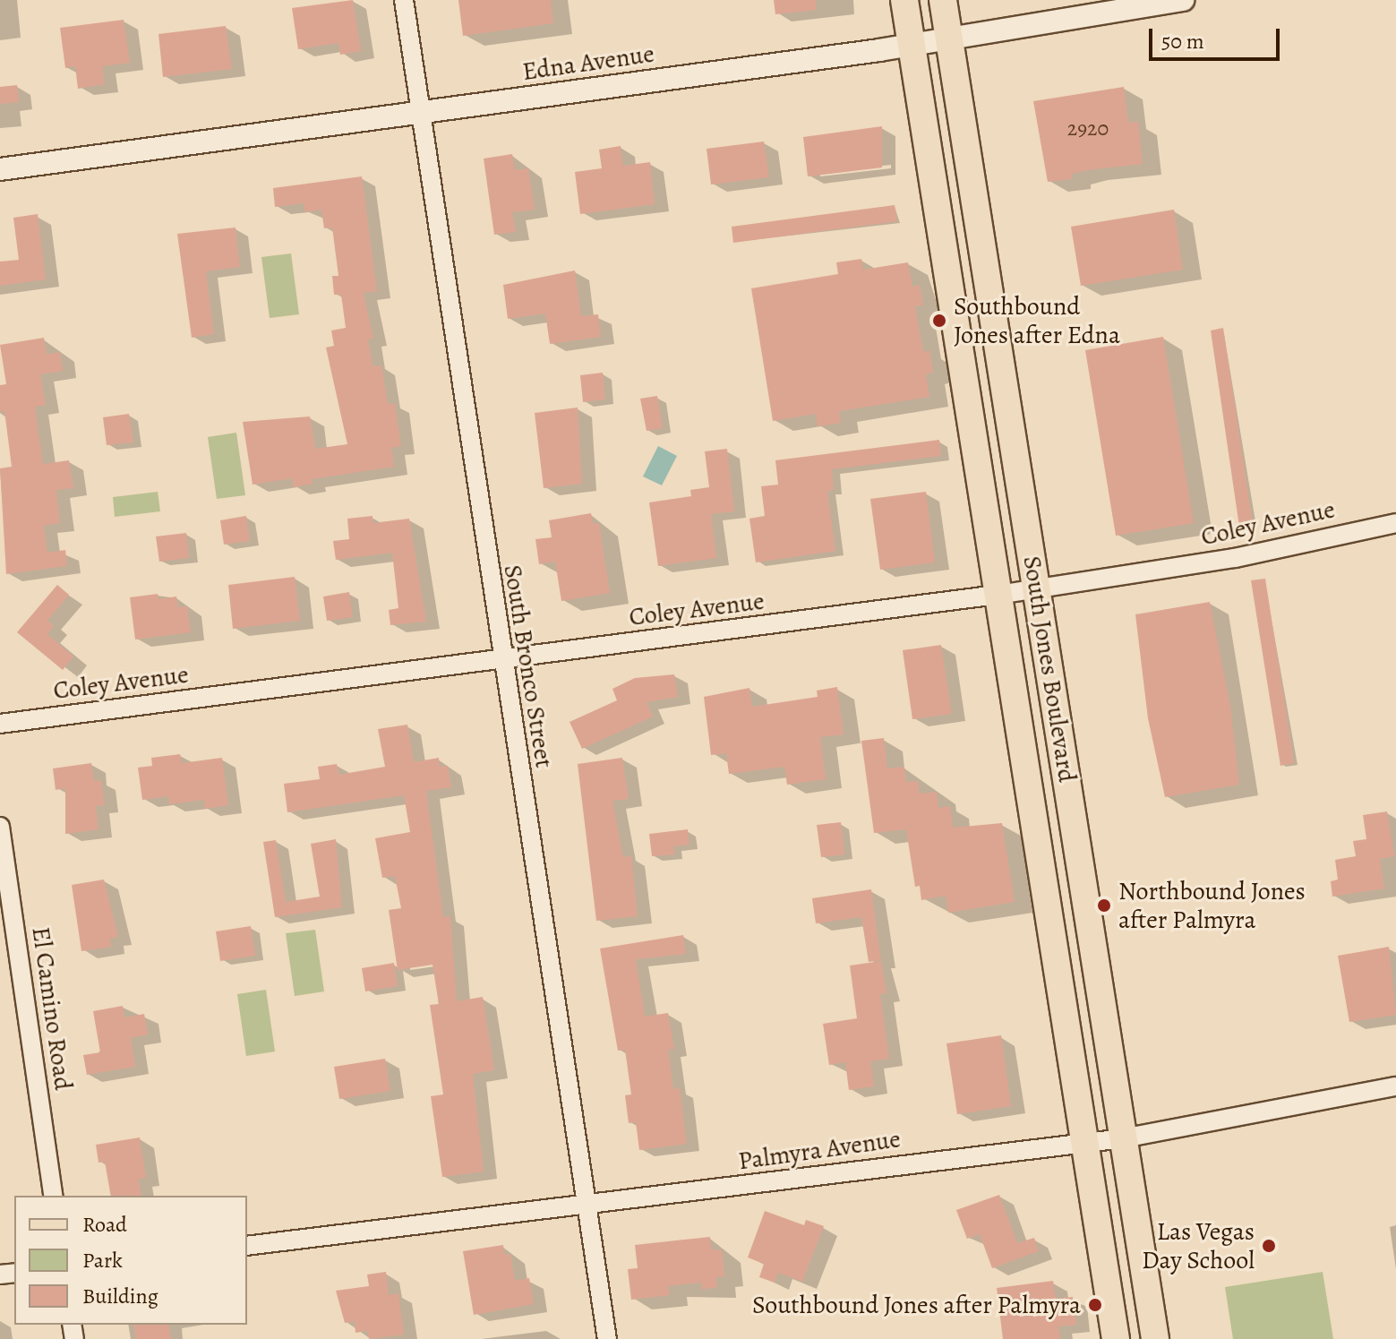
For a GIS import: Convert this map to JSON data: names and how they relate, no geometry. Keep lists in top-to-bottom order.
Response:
{
  "streets": {
    "main road": ["South Jones Boulevard"],
    "street": [
      "Edna Avenue",
      "Coley Avenue",
      "South Bronco Street",
      "El Camino Road",
      "Palmyra Avenue"
    ]
  },
  "crossings": [
    ["Edna Avenue", "South Bronco Street"],
    ["Edna Avenue", "South Jones Boulevard"],
    ["Coley Avenue", "South Bronco Street"],
    ["Coley Avenue", "South Jones Boulevard"],
    ["South Bronco Street", "Palmyra Avenue"],
    ["South Jones Boulevard", "Palmyra Avenue"]
  ],
  "places": [
    "Southbound Jones after Edna",
    "Northbound Jones after Palmyra",
    "Las Vegas Day School",
    "Southbound Jones after Palmyra"
  ],
  "house_numbers": ["2920"],
  "legend": ["Road", "Park", "Building"],
  "scale_bar": "50 m"
}
